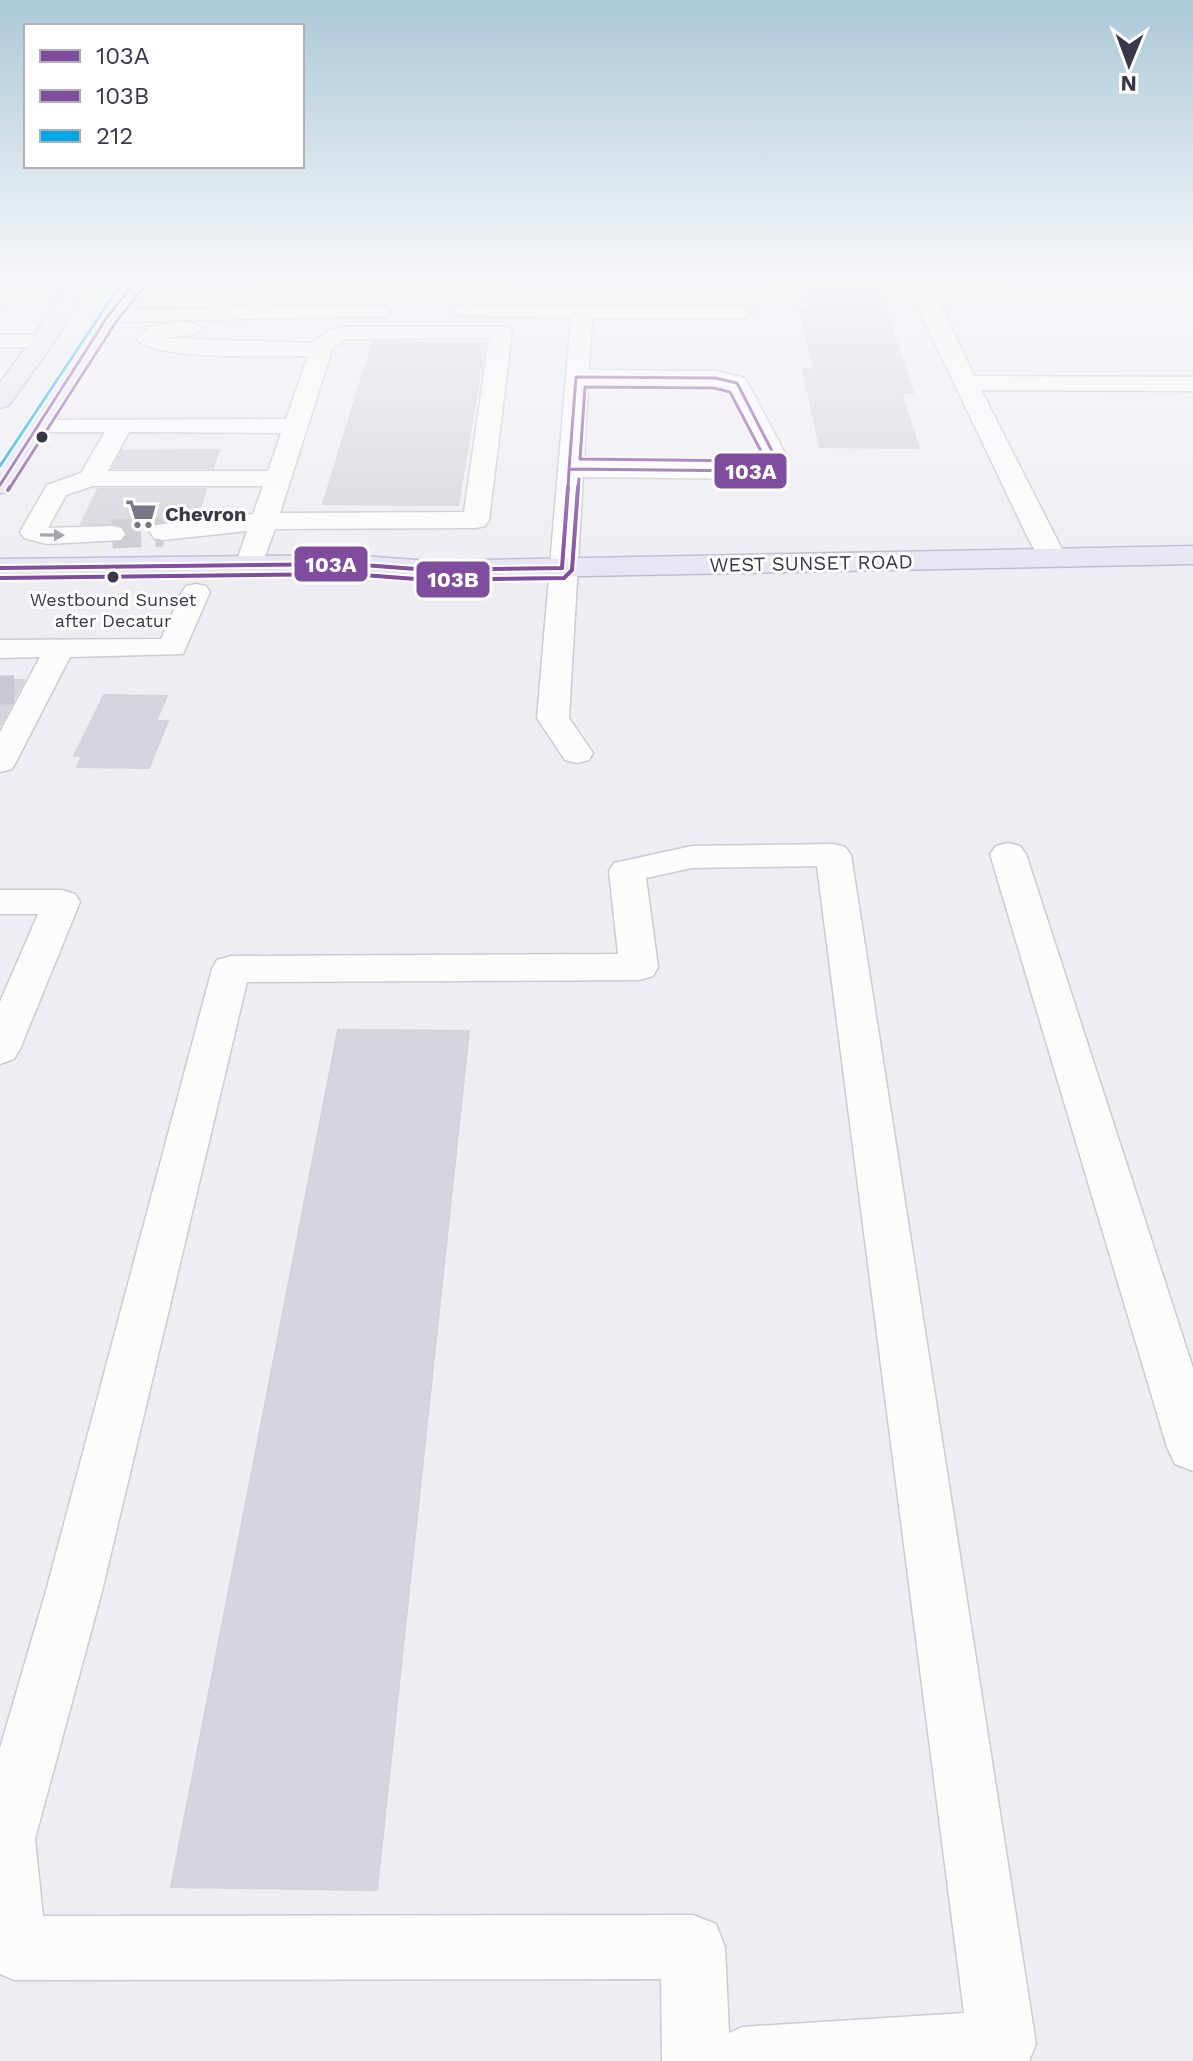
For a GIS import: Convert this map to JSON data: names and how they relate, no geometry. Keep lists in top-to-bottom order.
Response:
{
  "streets": {
    "main road": ["WEST SUNSET ROAD"]
  },
  "places": {
    "supermarket": ["Chevron"],
    "other": ["Westbound Sunset after Decatur"]
  },
  "lines": ["transit line 103A", "transit line 103B", "transit line 212"],
  "legend": ["103A", "103B", "212"],
  "north": "bottom"
}
